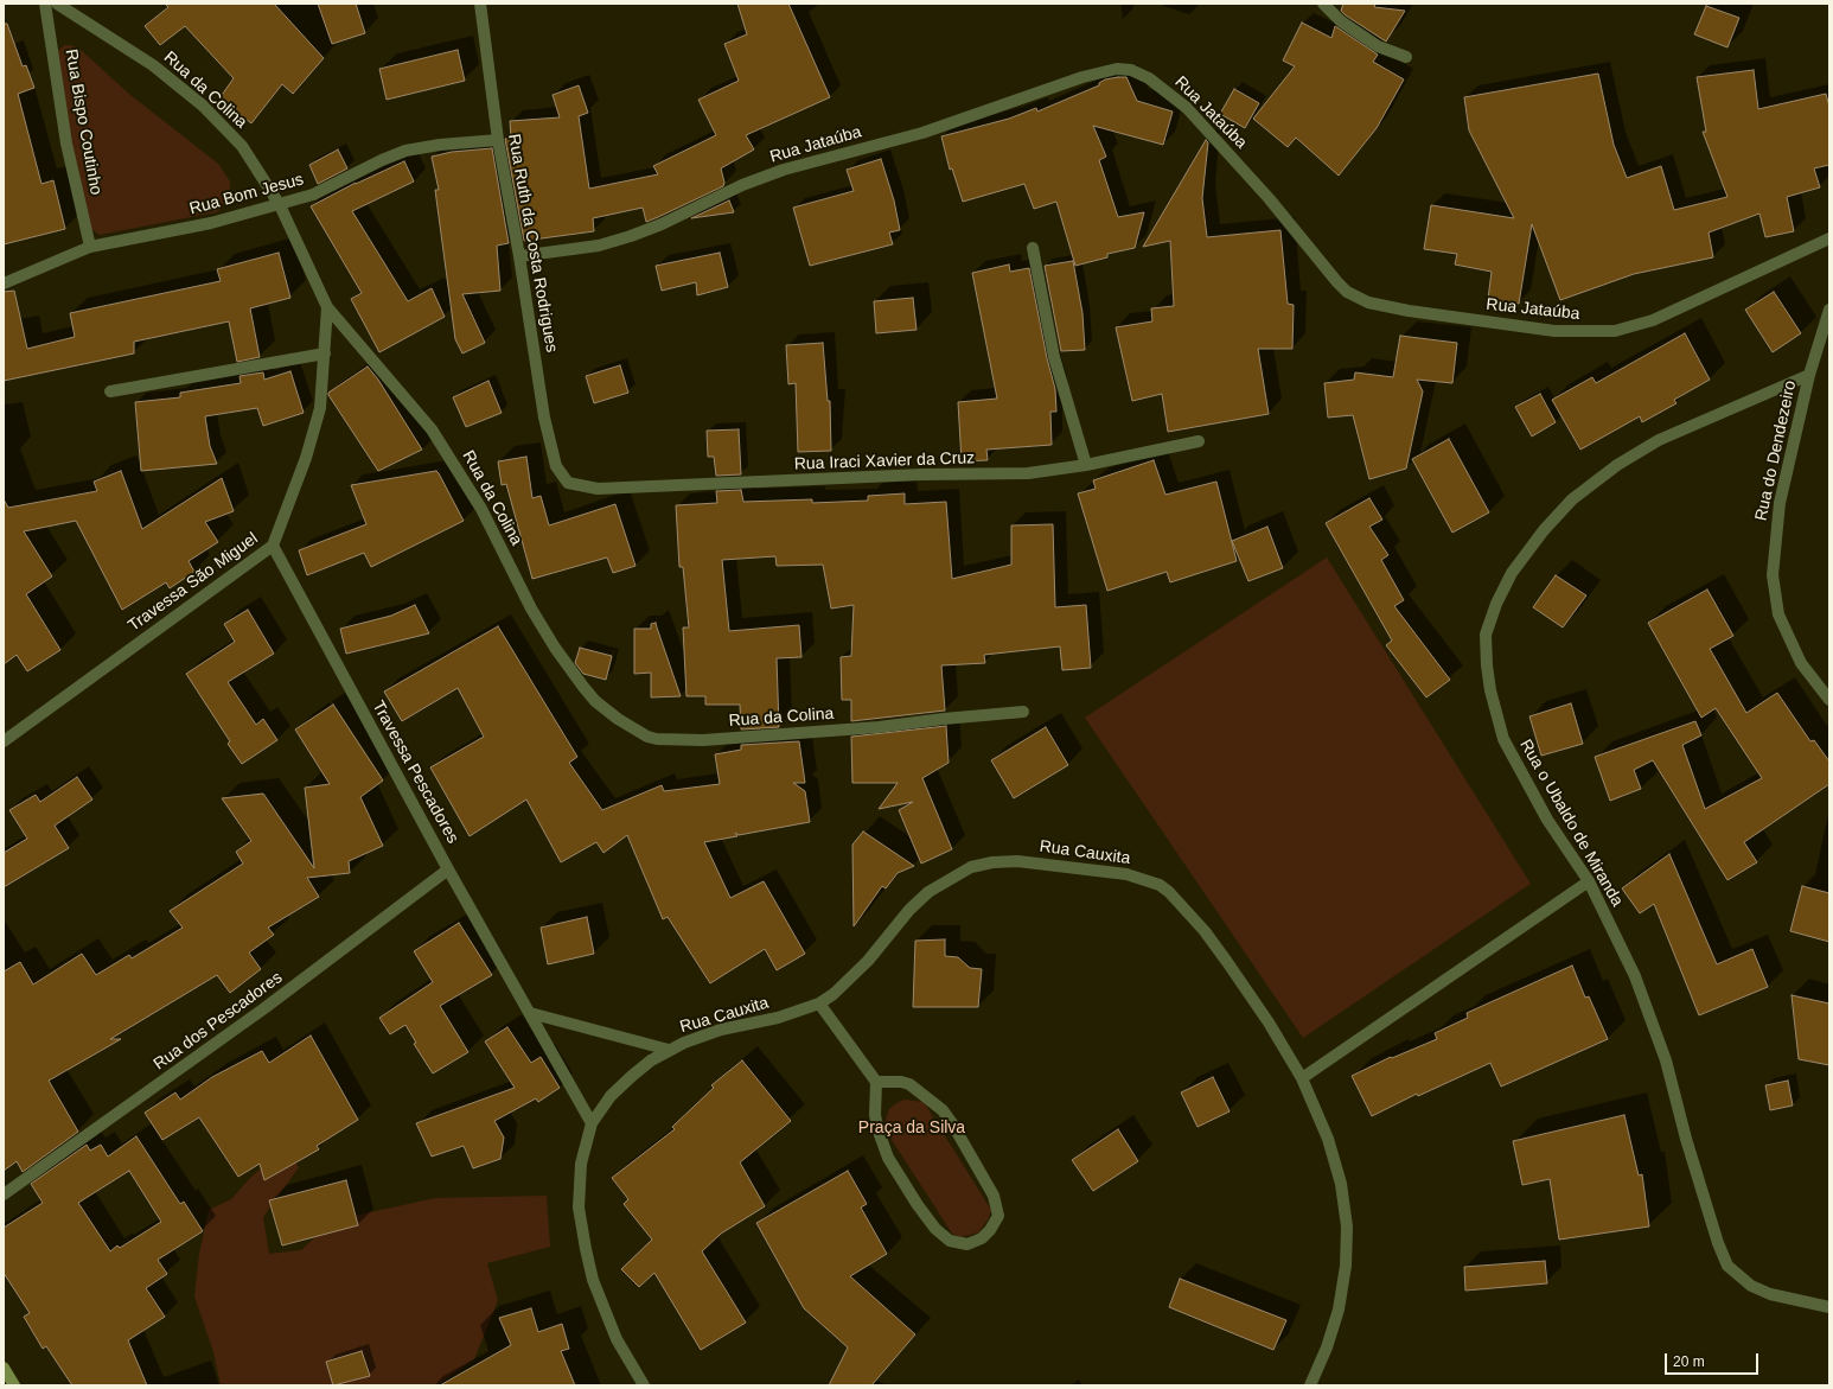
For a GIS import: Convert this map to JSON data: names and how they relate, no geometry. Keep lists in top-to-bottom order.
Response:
{
  "streets": {
    "street": [
      "Rua da Colina",
      "Rua Jataúba",
      "Rua Bispo Coutinho",
      "Rua Bom Jesus",
      "Rua Ruth da Costa Rodrigues",
      "Rua do Dendezeiro",
      "Rua Iraci Xavier da Cruz",
      "Travessa São Miguel",
      "Travessa Pescadores",
      "Rua o Ubaldo de Miranda",
      "Rua Cauxita",
      "Rua dos Pescadores"
    ]
  },
  "crossings": [
    ["Rua da Colina", "Rua Bom Jesus"],
    ["Rua da Colina", "Travessa São Miguel"],
    ["Rua Jataúba", "Rua Ruth da Costa Rodrigues"],
    ["Rua Bispo Coutinho", "Rua Bom Jesus"],
    ["Rua Bom Jesus", "Rua Ruth da Costa Rodrigues"],
    ["Rua Ruth da Costa Rodrigues", "Rua Iraci Xavier da Cruz"],
    ["Rua do Dendezeiro", "Rua o Ubaldo de Miranda"],
    ["Travessa São Miguel", "Travessa Pescadores"],
    ["Travessa Pescadores", "Rua Cauxita"],
    ["Travessa Pescadores", "Rua dos Pescadores"]
  ],
  "parks": ["Praça da Silva"],
  "scale_bar": "20 m"
}
